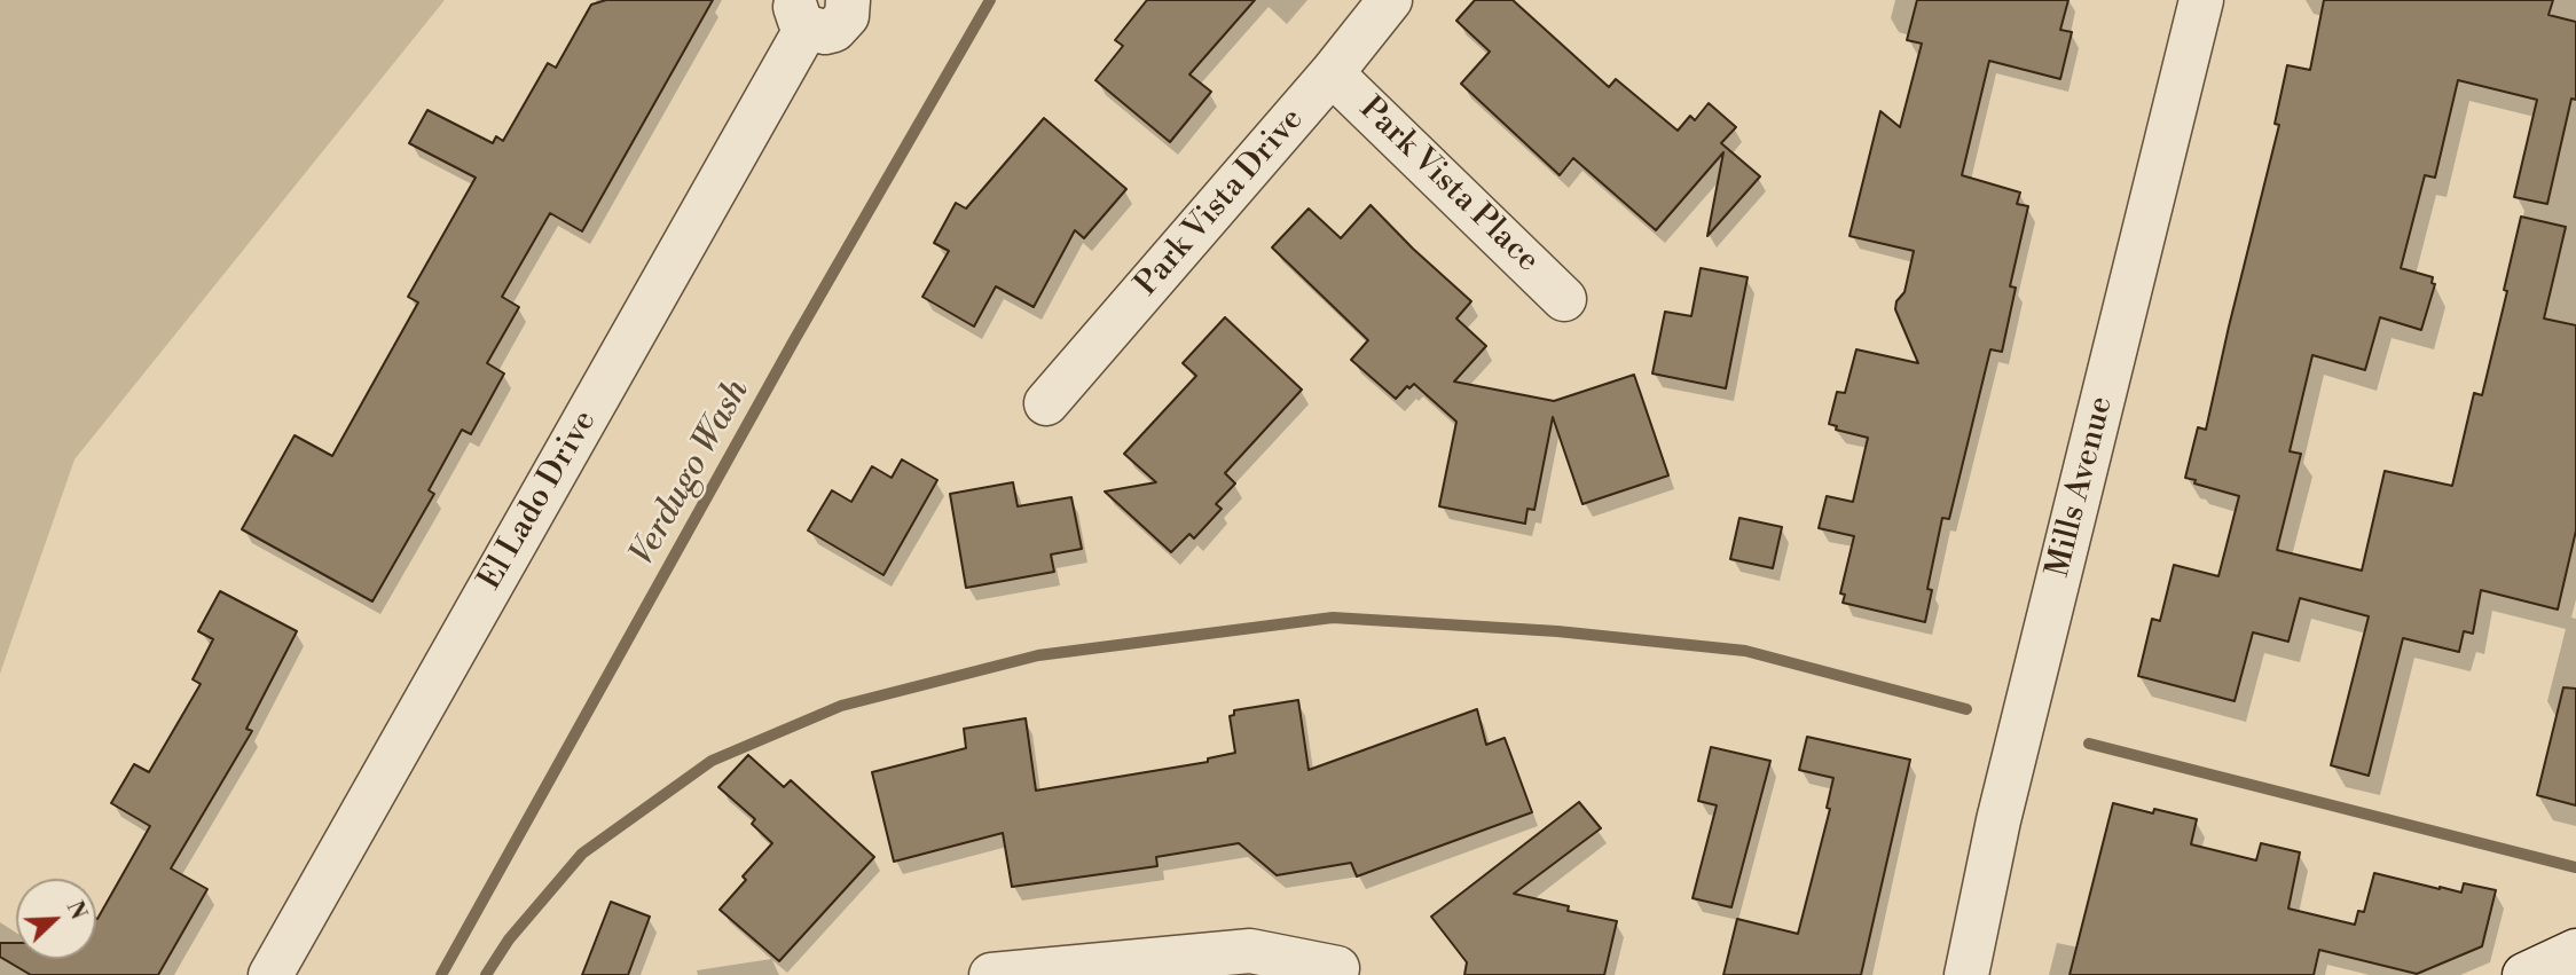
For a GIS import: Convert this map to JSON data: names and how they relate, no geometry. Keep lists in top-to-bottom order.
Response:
{
  "streets": {
    "street": [
      "Park Vista Place",
      "Park Vista Drive",
      "Mills Avenue",
      "El Lado Drive"
    ]
  },
  "crossings": [
    ["Park Vista Place", "Park Vista Drive"]
  ],
  "water": ["Verdugo Wash"],
  "north": "top right"
}
